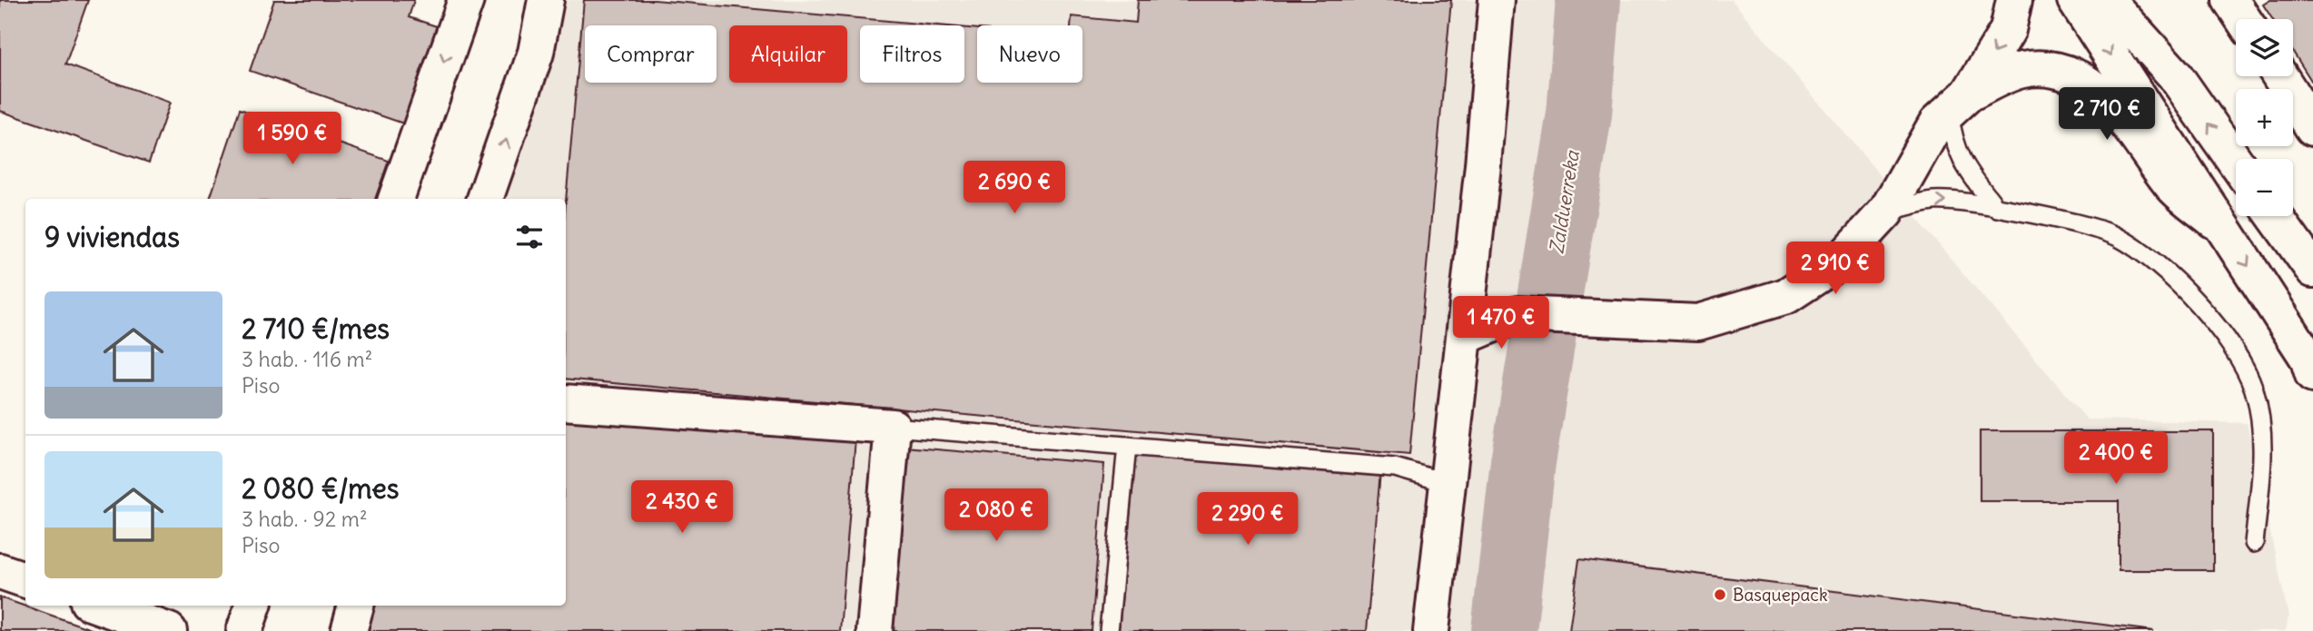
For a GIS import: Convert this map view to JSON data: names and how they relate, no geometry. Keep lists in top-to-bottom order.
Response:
{
  "water": ["Zalduerreka"],
  "places": ["Basquepack"],
  "page": {
    "map_buttons": ["+", "−"],
    "chip": [
      "Comprar",
      "Alquilar",
      "Filtros",
      "Nuevo"
    ],
    "price": [
      "2 710 €",
      "1 590 €",
      "2 690 €",
      "2 910 €",
      "1 470 €",
      "2 400 €",
      "2 430 €",
      "2 080 €",
      "2 290 €"
    ],
    "heading": "9 viviendas",
    "list": [
      {
        "name": "2 710 €/mes",
        "note": "3 hab. · 116 m² · Piso"
      },
      {
        "name": "2 080 €/mes",
        "note": "3 hab. · 92 m² · Piso"
      }
    ]
  }
}
